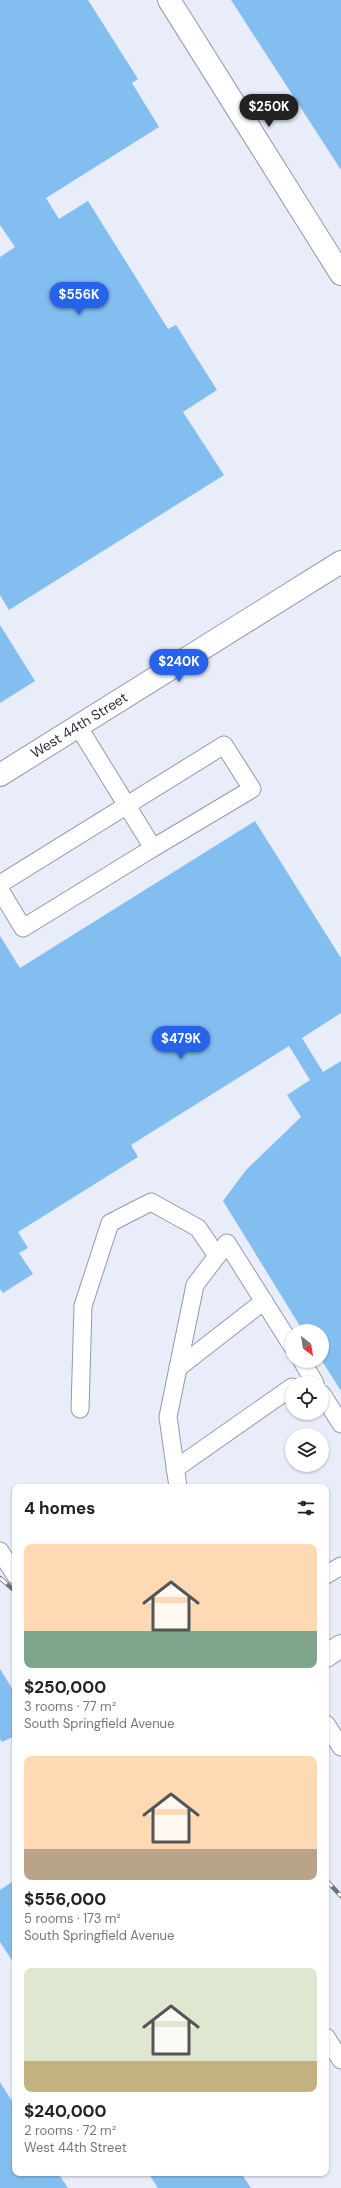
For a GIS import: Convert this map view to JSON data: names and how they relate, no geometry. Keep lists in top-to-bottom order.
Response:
{
  "streets": {
    "street": ["West 44th Street"]
  },
  "north": "bottom right",
  "page": {
    "price": [
      "$250K",
      "$556K",
      "$240K",
      "$479K"
    ],
    "heading": "4 homes",
    "list": [
      {
        "name": "$250,000",
        "note": "3 rooms · 77 m² · South Springfield Avenue"
      },
      {
        "name": "$556,000",
        "note": "5 rooms · 173 m² · South Springfield Avenue"
      },
      {
        "name": "$240,000",
        "note": "2 rooms · 72 m² · West 44th Street"
      }
    ]
  }
}
